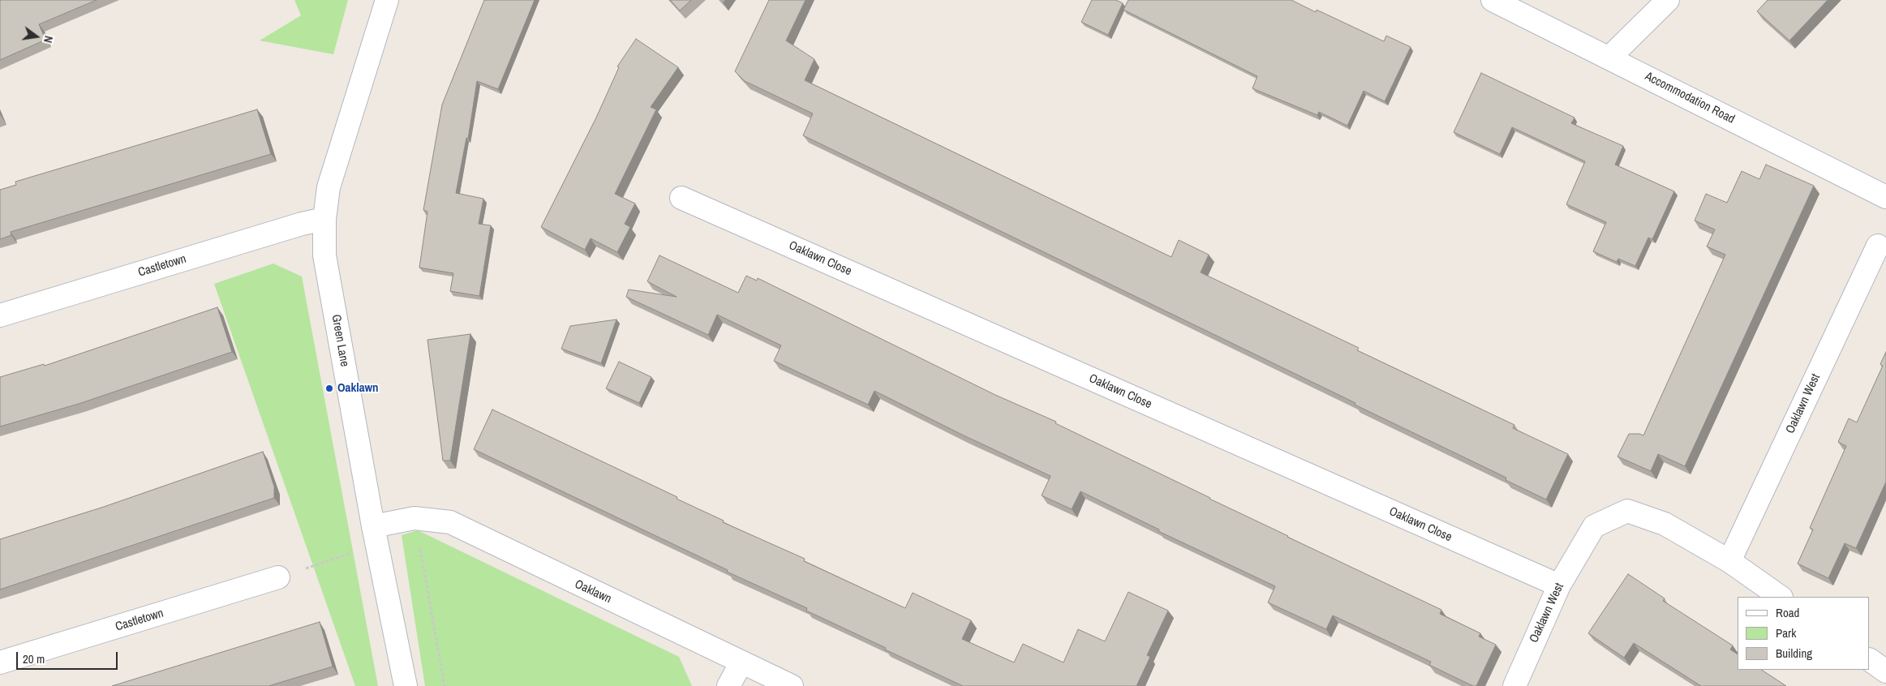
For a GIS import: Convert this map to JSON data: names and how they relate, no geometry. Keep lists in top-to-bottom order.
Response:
{
  "streets": {
    "street": [
      "Accommodation Road",
      "Oaklawn Close",
      "Castletown",
      "Green Lane",
      "Oaklawn West",
      "Oaklawn"
    ]
  },
  "crossings": [
    ["Oaklawn Close", "Oaklawn West"],
    ["Castletown", "Green Lane"],
    ["Green Lane", "Oaklawn"]
  ],
  "places": ["Oaklawn"],
  "legend": ["Road", "Park", "Building"],
  "scale_bar": "20 m",
  "north": "right"
}
